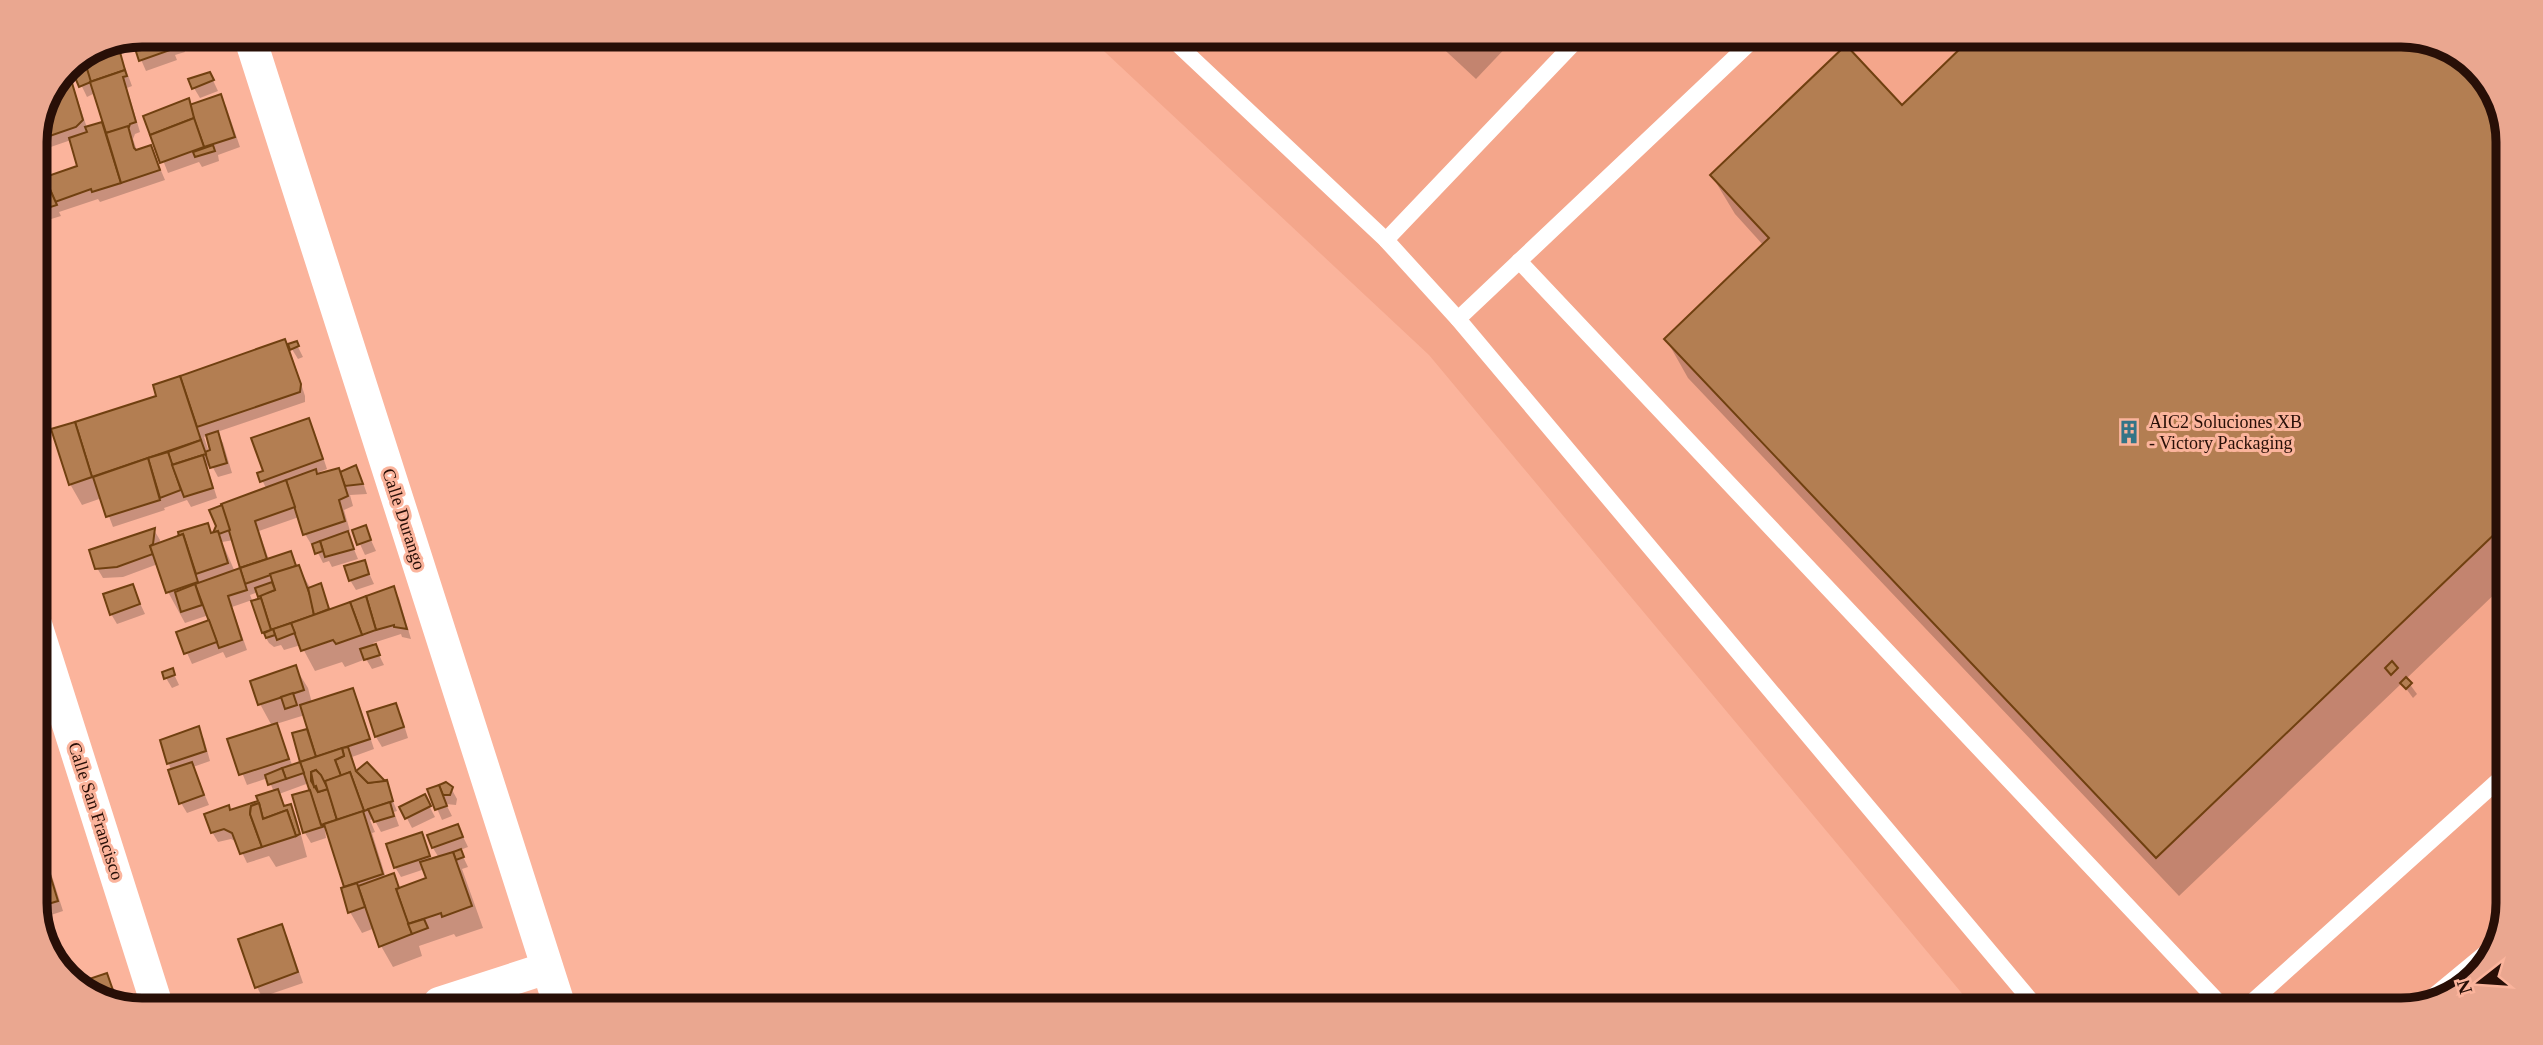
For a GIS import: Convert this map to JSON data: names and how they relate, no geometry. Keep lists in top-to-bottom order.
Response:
{
  "streets": {
    "street": ["Calle Durango", "Calle San Francisco"]
  },
  "places": {
    "building": ["AIC2 Soluciones XB - Victory Packaging"]
  },
  "north": "left"
}
